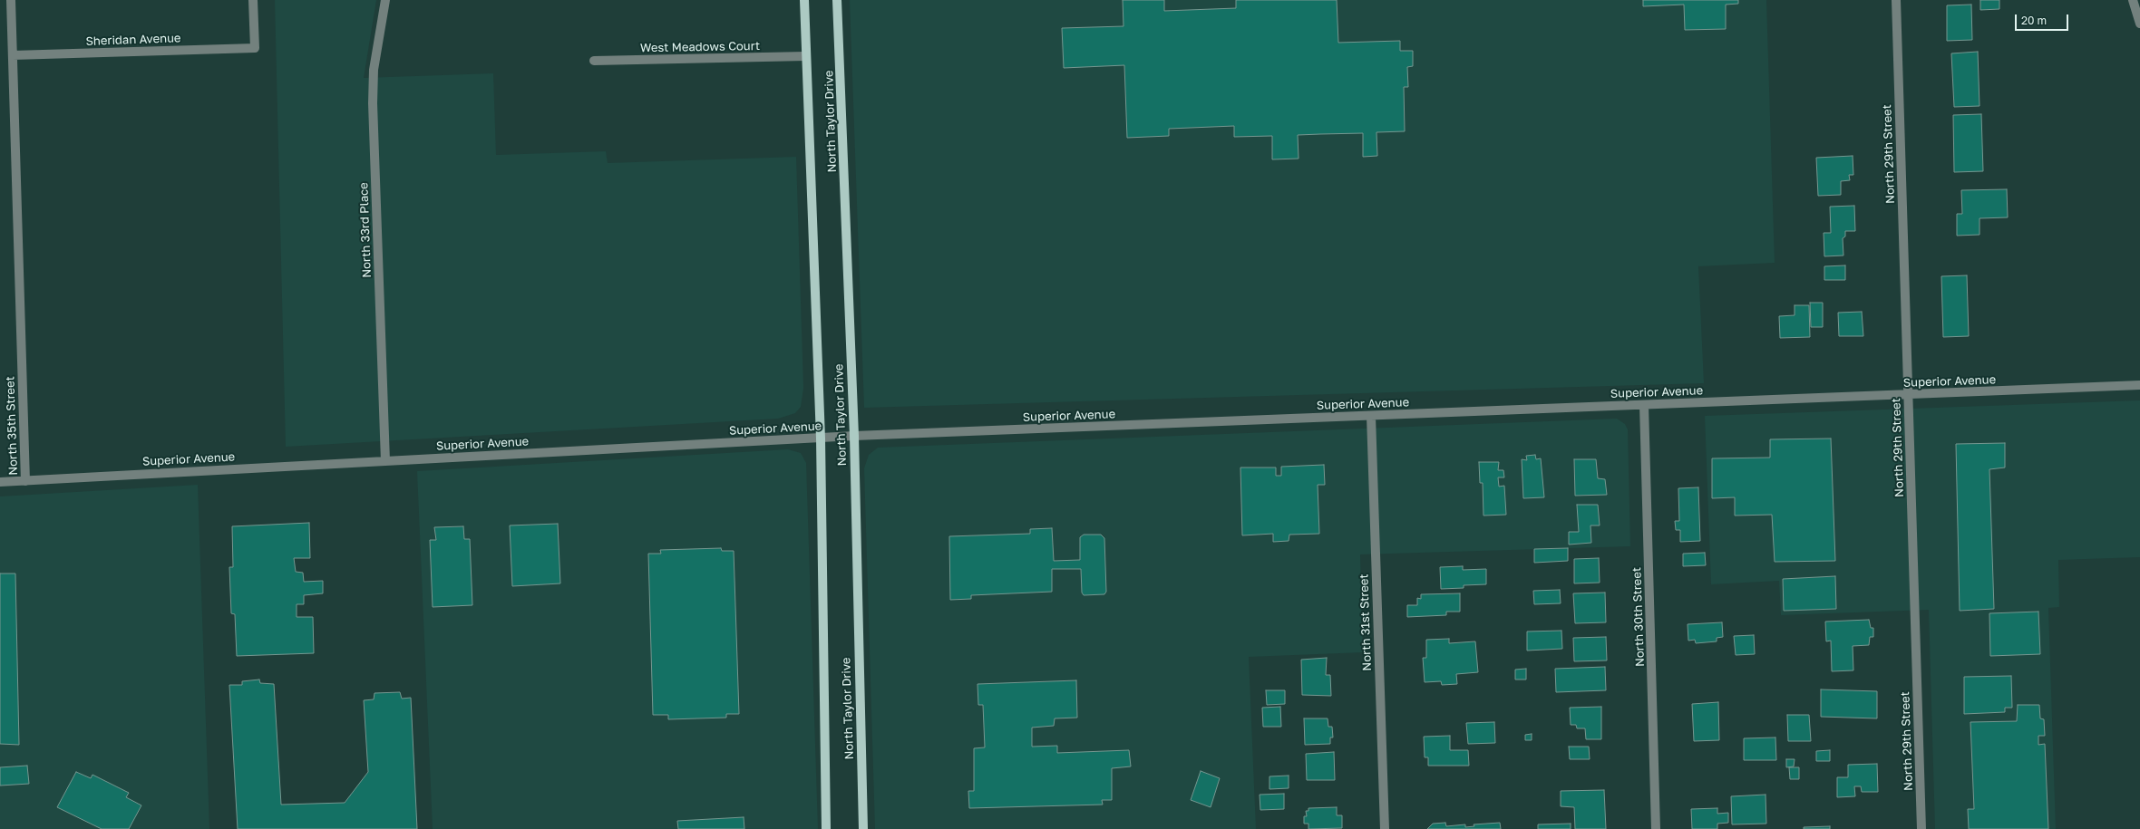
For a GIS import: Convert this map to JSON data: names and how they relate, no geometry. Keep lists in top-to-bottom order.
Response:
{
  "streets": {
    "main road": ["North Taylor Drive"],
    "street": [
      "Sheridan Avenue",
      "West Meadows Court",
      "North 29th Street",
      "North 33rd Place",
      "Superior Avenue",
      "North 35th Street",
      "North 30th Street",
      "North 31st Street"
    ]
  },
  "crossings": [
    ["Sheridan Avenue", "North 35th Street"],
    ["West Meadows Court", "North Taylor Drive"],
    ["North Taylor Drive", "Superior Avenue"],
    ["North 29th Street", "Superior Avenue"],
    ["North 33rd Place", "Superior Avenue"],
    ["Superior Avenue", "North 35th Street"],
    ["Superior Avenue", "North 30th Street"],
    ["Superior Avenue", "North 31st Street"]
  ],
  "scale_bar": "20 m"
}
